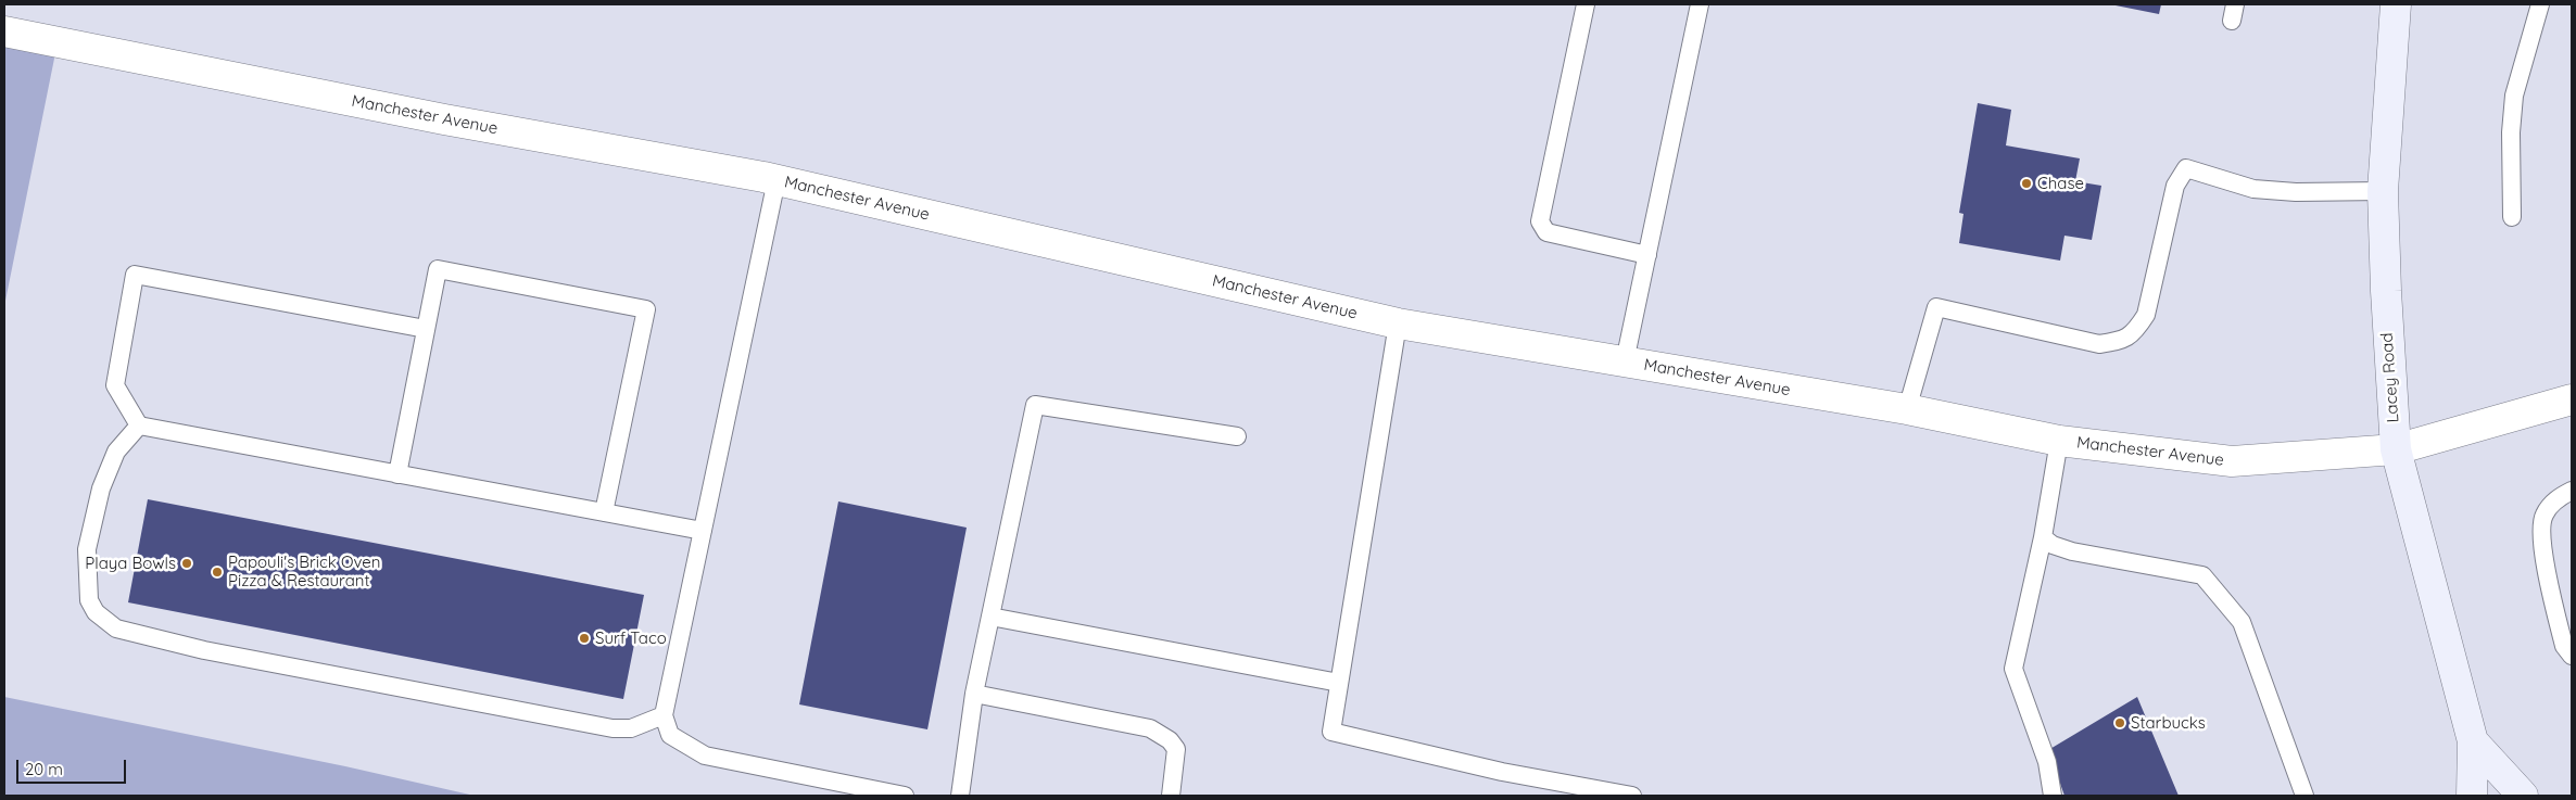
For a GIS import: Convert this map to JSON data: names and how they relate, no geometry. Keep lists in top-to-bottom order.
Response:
{
  "streets": {
    "main road": ["Lacey Road"],
    "street": ["Manchester Avenue"]
  },
  "crossings": [
    ["Manchester Avenue", "Lacey Road"]
  ],
  "places": [
    "Chase",
    "Playa Bowls",
    "Papouli's Brick Oven Pizza & Restaurant",
    "Surf Taco",
    "Starbucks"
  ],
  "scale_bar": "20 m"
}
